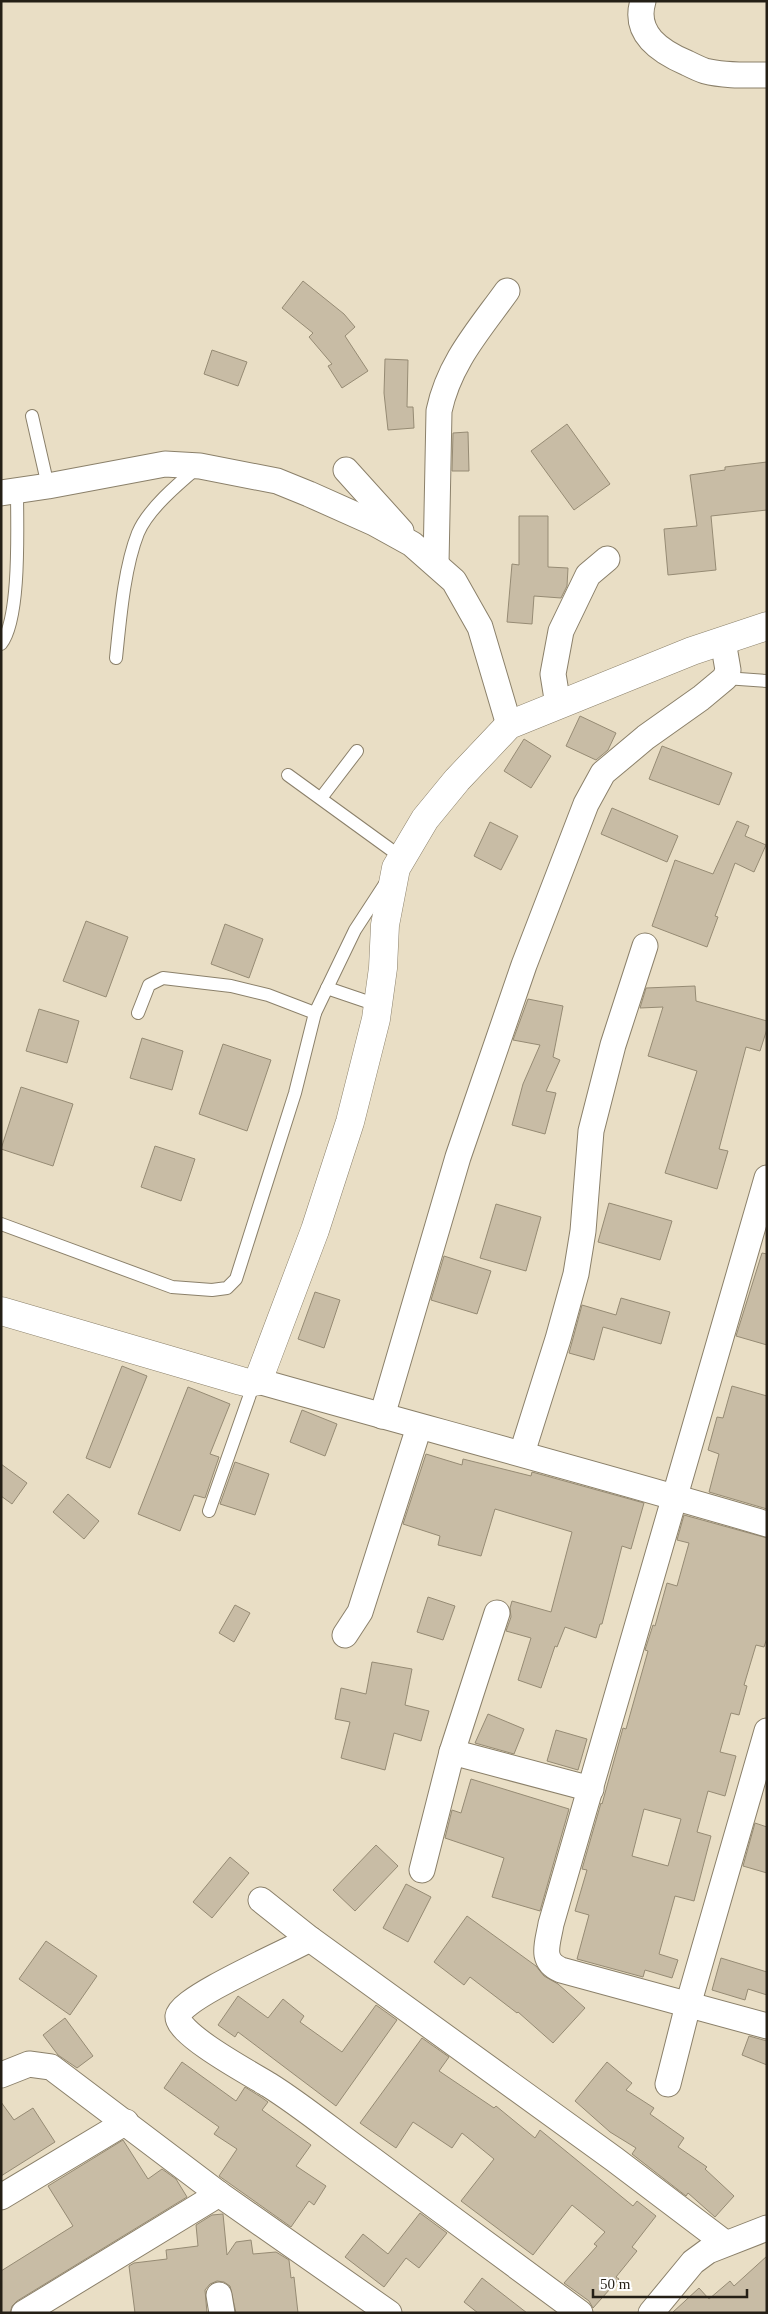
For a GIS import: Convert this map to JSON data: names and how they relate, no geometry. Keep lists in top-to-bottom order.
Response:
{
  "scale_bar": "50 m"
}
